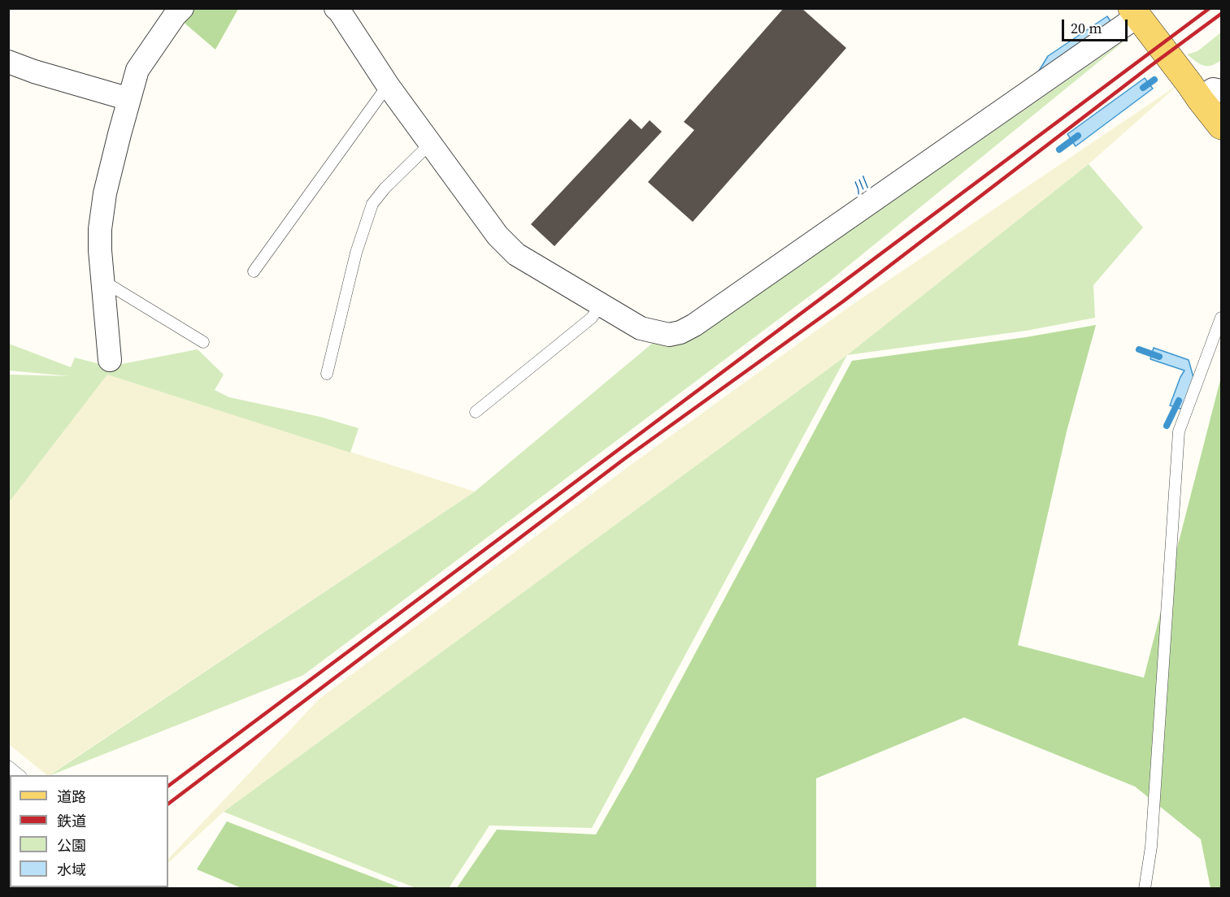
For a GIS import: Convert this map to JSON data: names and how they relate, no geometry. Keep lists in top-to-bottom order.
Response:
{
  "water": ["川"],
  "legend": [
    "道路",
    "鉄道",
    "公園",
    "水域"
  ],
  "scale_bar": "20 m"
}
